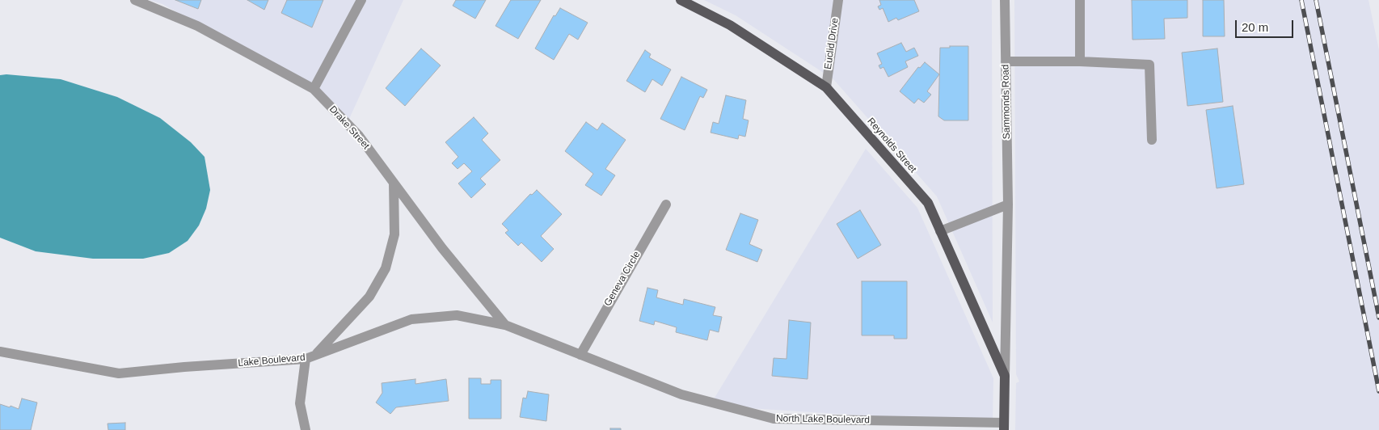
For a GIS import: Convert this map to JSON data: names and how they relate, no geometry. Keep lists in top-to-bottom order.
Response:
{
  "streets": {
    "main road": ["Reynolds Street"],
    "street": [
      "Euclid Drive",
      "Sammonds Road",
      "Drake Street",
      "Geneva Circle",
      "Lake Boulevard",
      "North Lake Boulevard"
    ]
  },
  "crossings": [
    ["Euclid Drive", "Reynolds Street"],
    ["Sammonds Road", "Reynolds Street"],
    ["Drake Street", "Lake Boulevard"],
    ["Geneva Circle", "Lake Boulevard"],
    ["Geneva Circle", "North Lake Boulevard"],
    ["Lake Boulevard", "North Lake Boulevard"]
  ],
  "scale_bar": "20 m"
}
